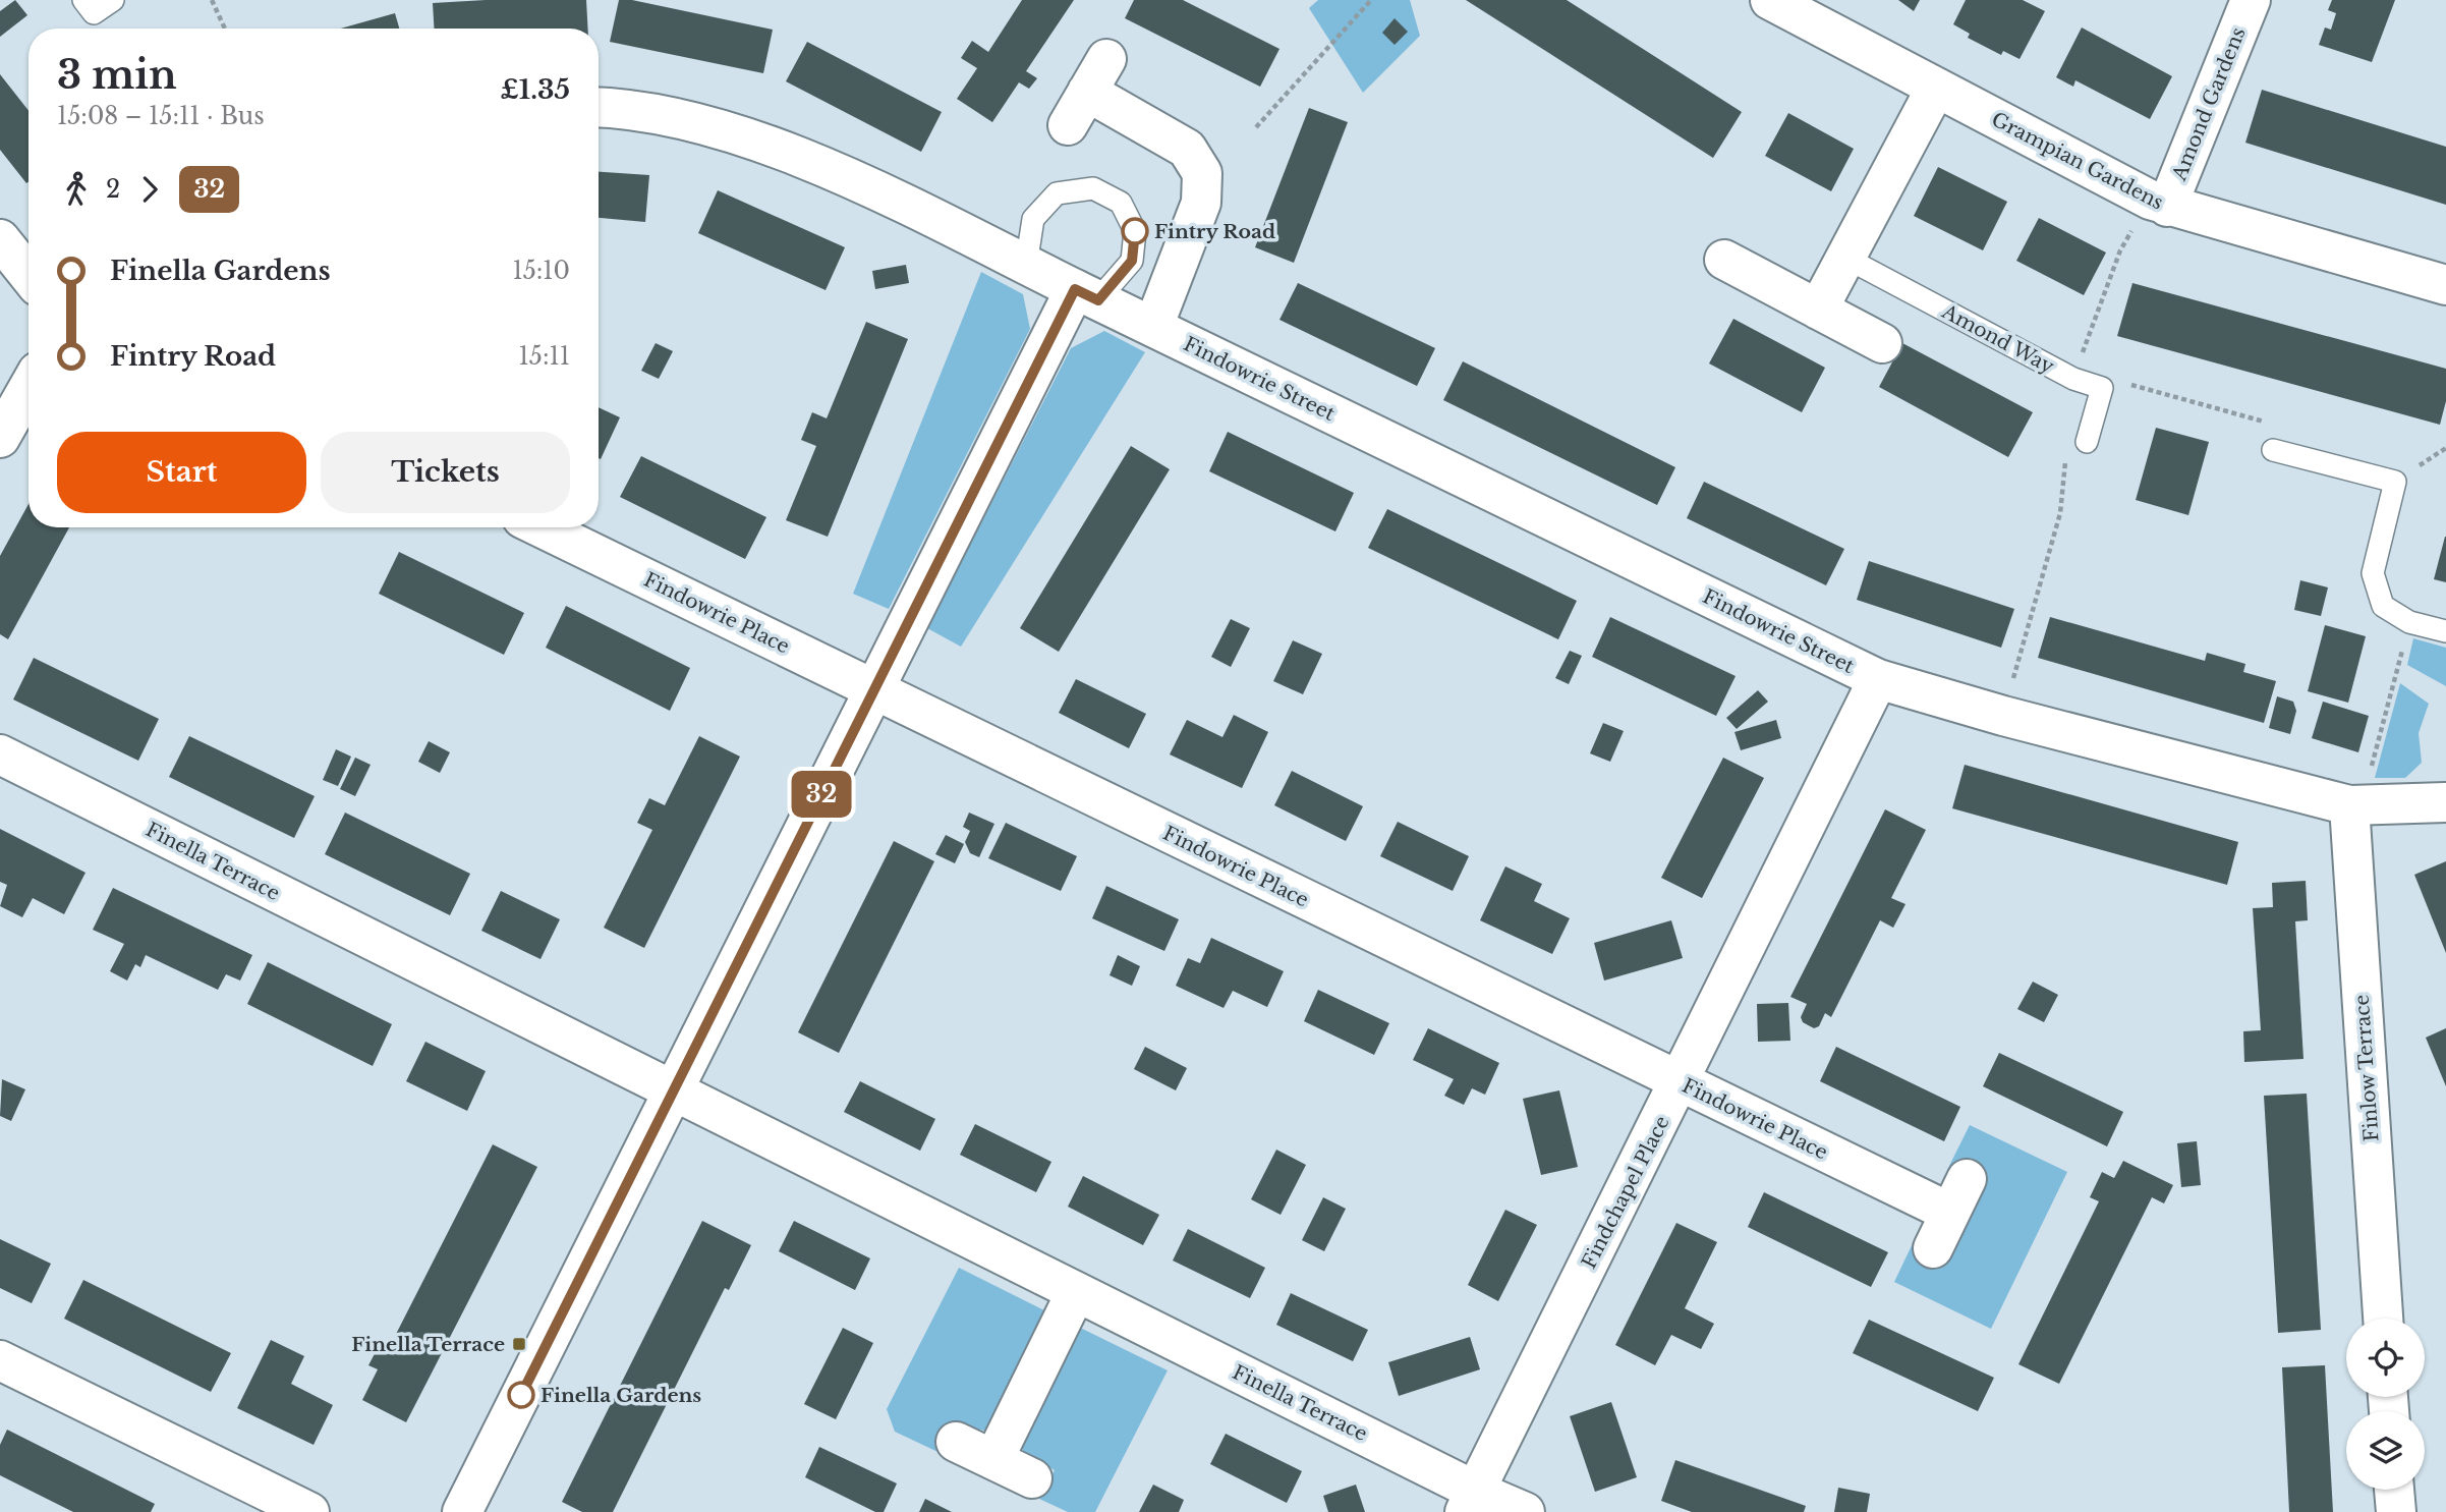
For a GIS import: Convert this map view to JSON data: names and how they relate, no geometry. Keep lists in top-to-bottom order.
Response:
{
  "streets": {
    "street": [
      "Amond Gardens",
      "Grampian Gardens",
      "Findowrie Street",
      "Findowrie Place",
      "Finella Terrace",
      "Finlow Terrace",
      "Findchapel Place"
    ],
    "lane": ["Amond Way"]
  },
  "crossings": [
    ["Amond Gardens", "Grampian Gardens"],
    ["Findowrie Street", "Finlow Terrace"],
    ["Findowrie Street", "Findchapel Place"],
    ["Findowrie Place", "Findchapel Place"],
    ["Finella Terrace", "Findchapel Place"]
  ],
  "places": {
    "other": ["Fintry Road", "Finella Gardens"],
    "transit": ["Finella Terrace"]
  },
  "lines": ["bus line 32"],
  "page": {
    "on_map": "32",
    "heading": ["3 min", "15:08 – 15:11 · Bus", "£1.35"],
    "legs": ["2", "32"],
    "list": [
      {
        "name": "Finella Gardens",
        "value": "15:10"
      },
      {
        "name": "Fintry Road",
        "value": "15:11"
      }
    ],
    "buttons": ["Start", "Tickets"]
  }
}
